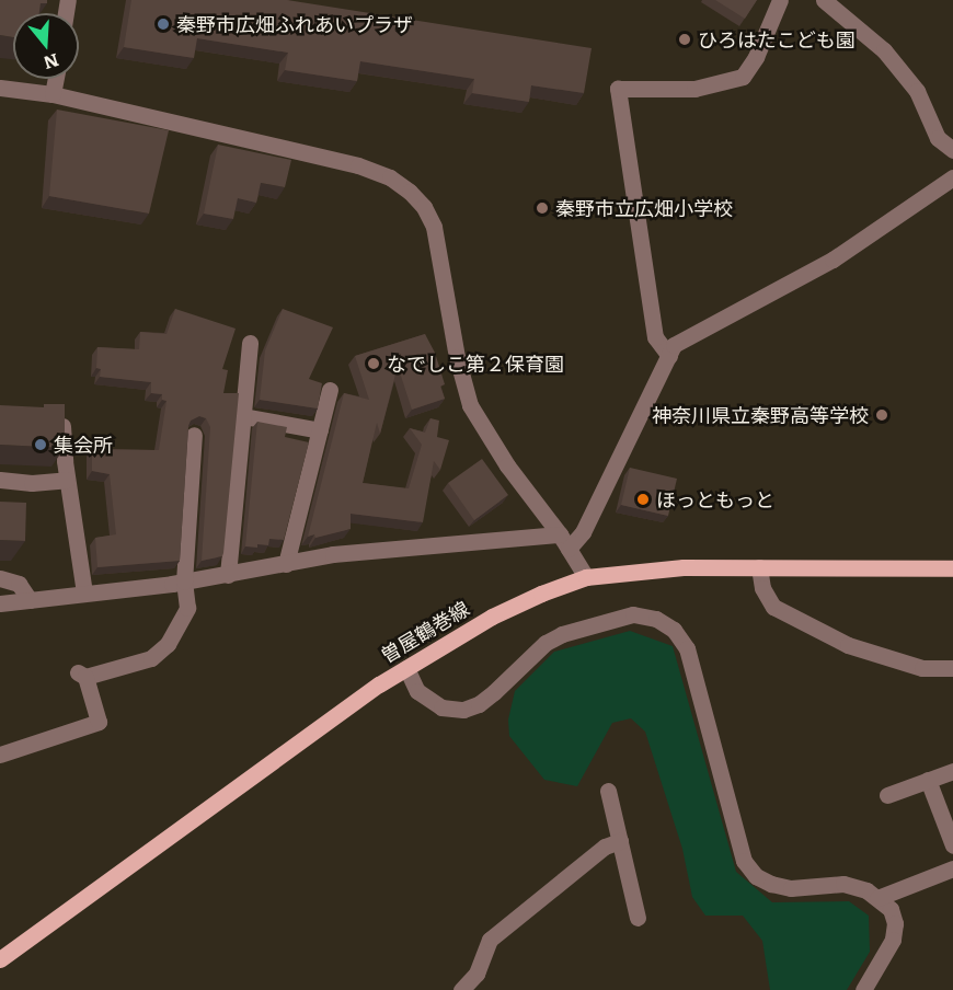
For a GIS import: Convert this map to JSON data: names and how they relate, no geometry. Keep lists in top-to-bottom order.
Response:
{
  "streets": {
    "main road": ["曽屋鶴巻線"]
  },
  "places": [
    "秦野市広畑ふれあいプラザ",
    "ひろはたこども園",
    "秦野市立広畑小学校",
    "なでしこ第２保育園",
    "神奈川県立秦野高等学校",
    "集会所",
    "ほっともっと"
  ],
  "north": "bottom"
}
